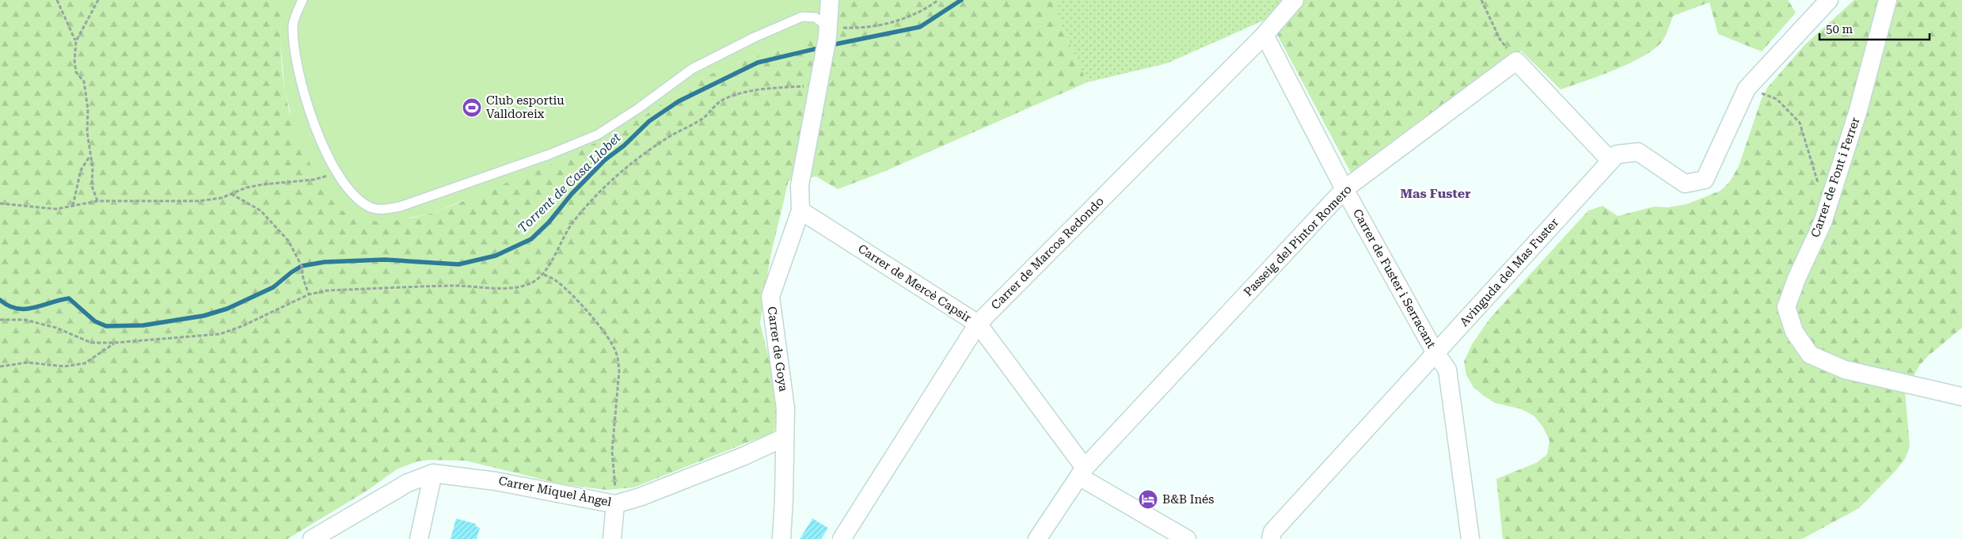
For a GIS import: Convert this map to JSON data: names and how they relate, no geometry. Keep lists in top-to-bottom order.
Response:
{
  "streets": {
    "street": [
      "Carrer de Font i Ferrer",
      "Passeig del Pintor Romero",
      "Carrer de Marcos Redondo",
      "Avinguda del Mas Fuster",
      "Carrer de Fuster i Serracant",
      "Carrer de Mercè Capsir",
      "Carrer de Goya",
      "Carrer Miquel Àngel"
    ]
  },
  "crossings": [
    ["Passeig del Pintor Romero", "Carrer de Fuster i Serracant"],
    ["Passeig del Pintor Romero", "Carrer de Mercè Capsir"],
    ["Carrer de Marcos Redondo", "Carrer de Fuster i Serracant"],
    ["Carrer de Marcos Redondo", "Carrer de Mercè Capsir"],
    ["Avinguda del Mas Fuster", "Carrer de Fuster i Serracant"],
    ["Carrer de Mercè Capsir", "Carrer de Goya"],
    ["Carrer de Goya", "Carrer Miquel Àngel"]
  ],
  "districts": ["Mas Fuster"],
  "water": ["Torrent de Casa Llobet"],
  "places": {
    "sports": ["Club esportiu Valldoreix"],
    "hotel": ["B&B Inés"]
  },
  "scale_bar": "50 m"
}
